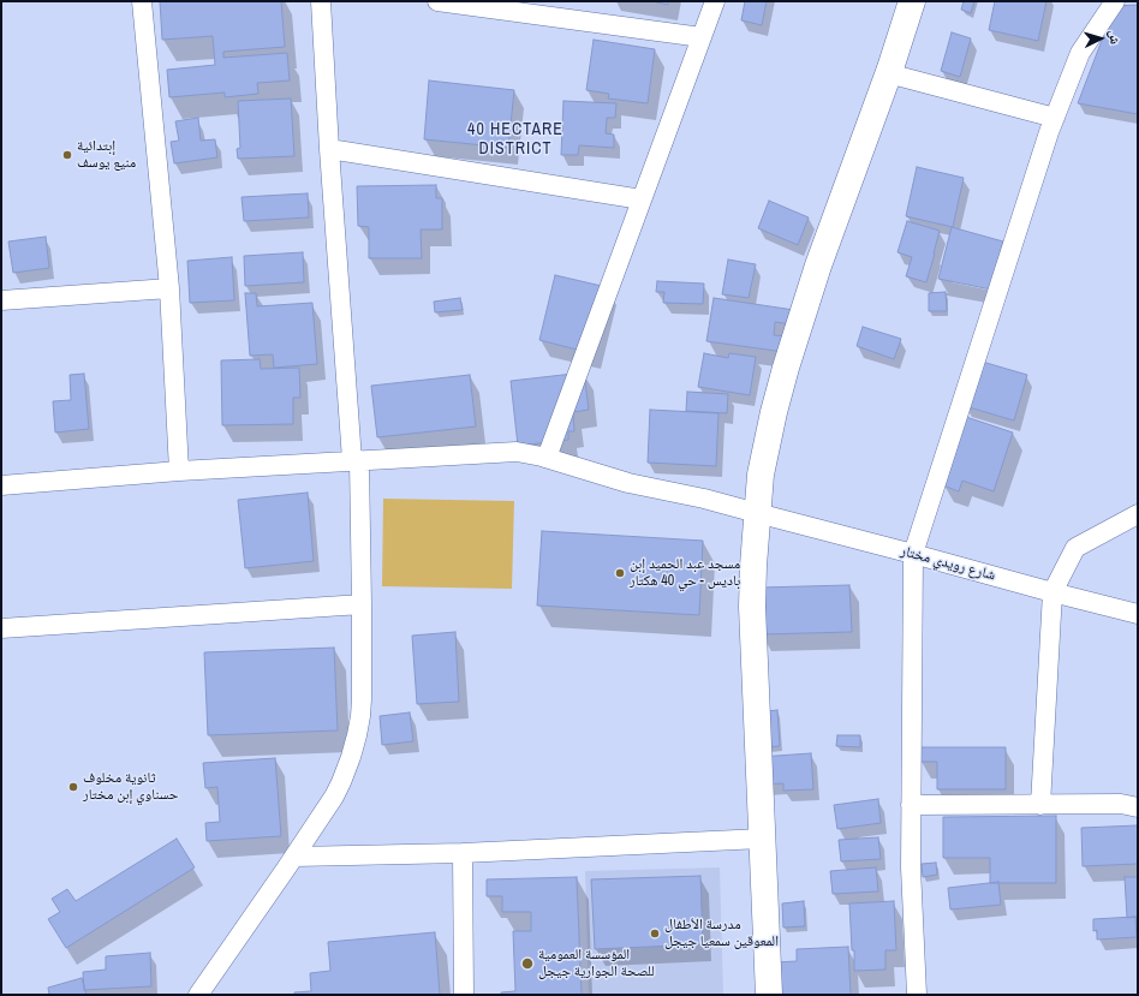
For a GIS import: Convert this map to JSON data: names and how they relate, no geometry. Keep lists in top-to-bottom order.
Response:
{
  "streets": {
    "street": ["شارع رويدي مختار"]
  },
  "districts": ["40 HECTARE DISTRICT"],
  "places": [
    "إبتدائية منيع يوسف",
    "مسجد عبد الحميد إبن باديس - حي 40 هكتار",
    "ثانوية مخلوف حسناوي إبن مختار",
    "مدرسة الأطفال المعوقين سمعيا جيجل",
    "المؤسسة العمومية للصحة الجوارية جيجل"
  ],
  "north": "right"
}
